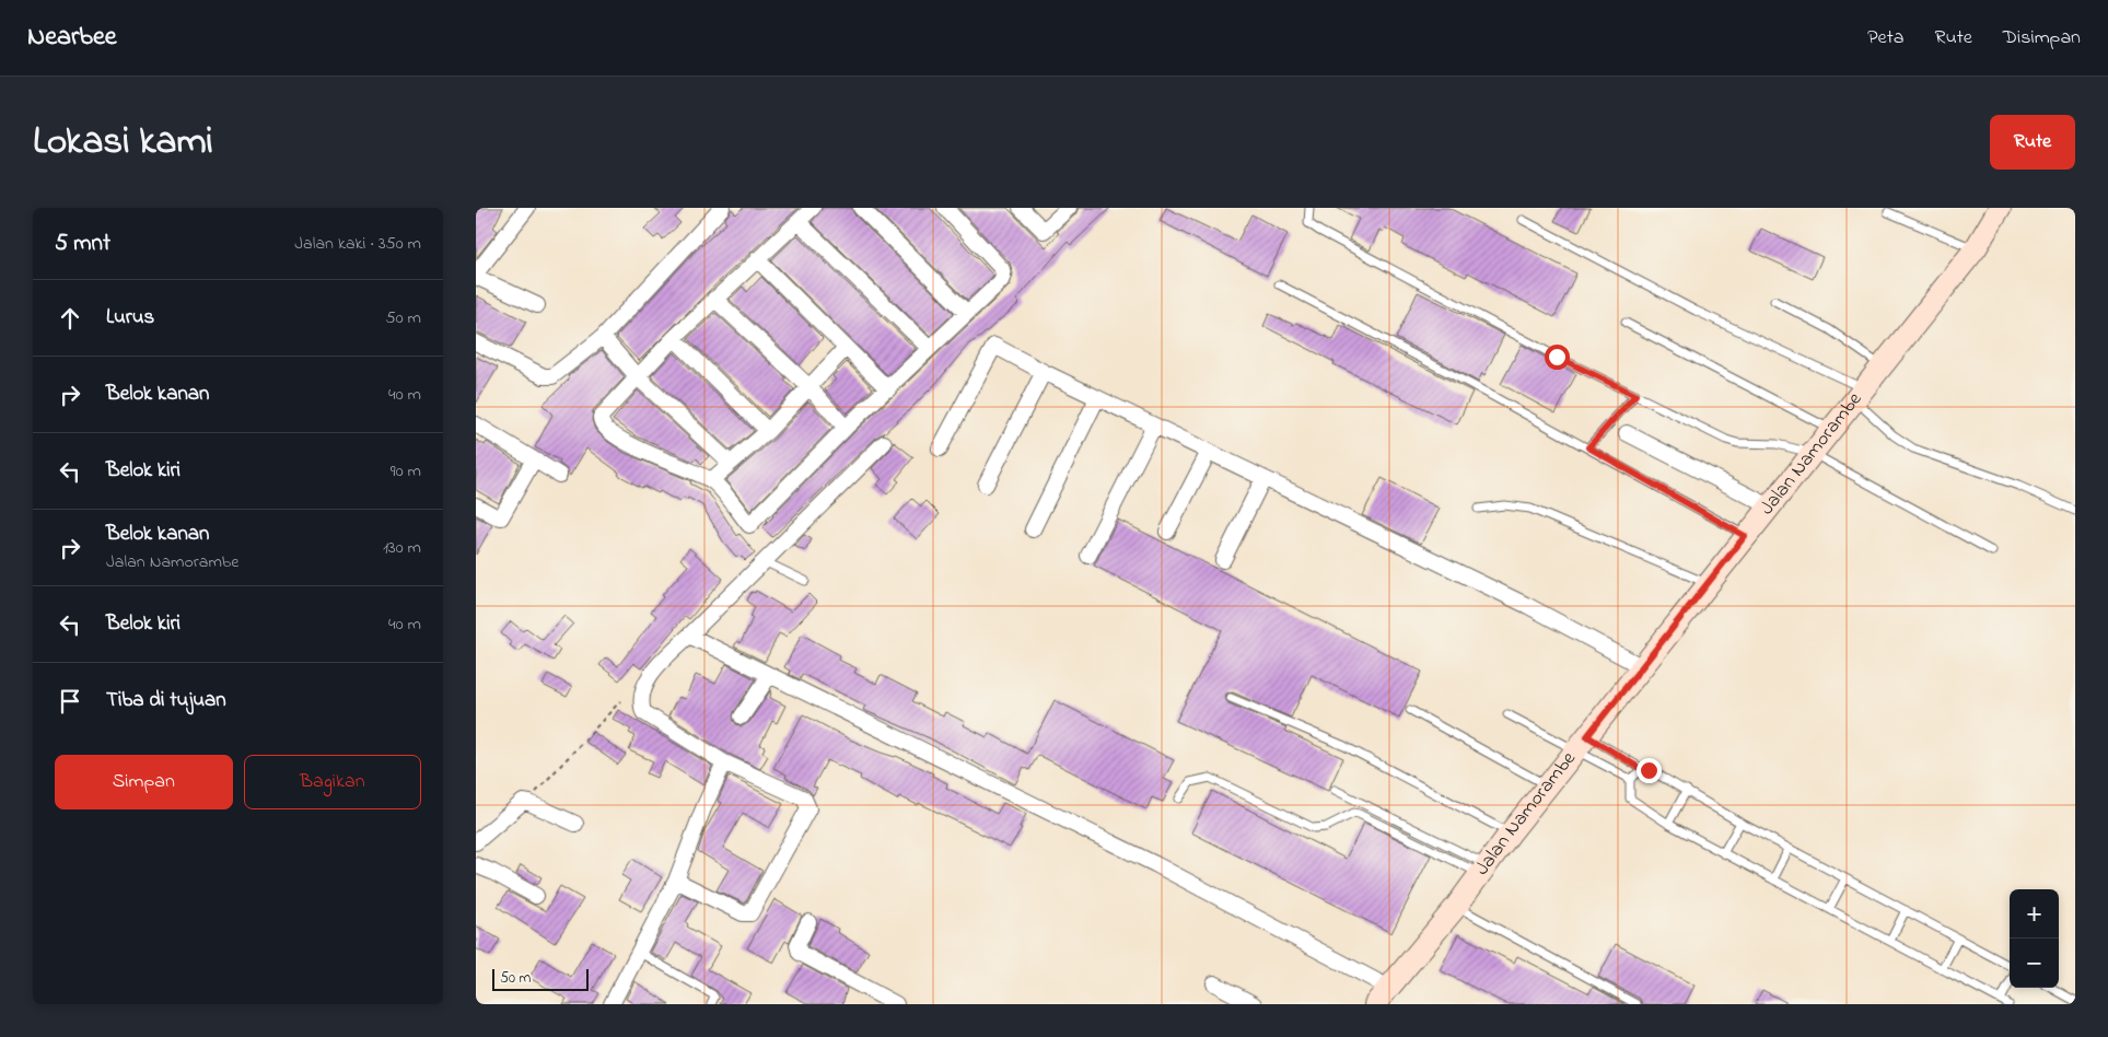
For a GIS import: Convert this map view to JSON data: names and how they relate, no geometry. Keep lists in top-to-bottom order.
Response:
{
  "streets": {
    "main road": ["Jalan Namorambe"]
  },
  "scale_bar": "50 m",
  "page": {
    "header": "Nearbee",
    "nav": ["Peta", "Rute", "Disimpan"],
    "title": "Lokasi kami",
    "buttons": [
      "Rute",
      ["Simpan", "Bagikan"]
    ],
    "heading": ["5 mnt", "Jalan kaki · 350 m"],
    "list": [
      ["Lurus", "50 m"],
      ["Belok kanan", "40 m"],
      ["Belok kiri", "90 m"],
      ["Belok kanan", "Jalan Namorambe", "130 m"],
      ["Belok kiri", "40 m"],
      "Tiba di tujuan"
    ],
    "map_buttons": ["+", "−"],
    "scale": "50 m"
  }
}
